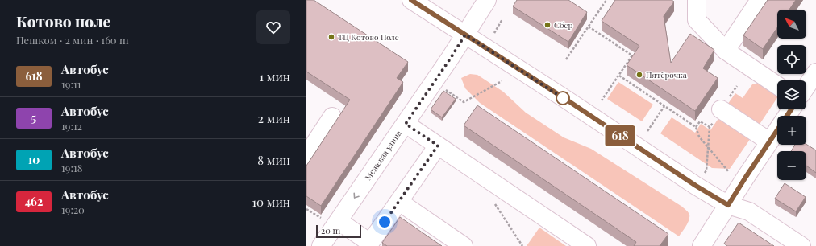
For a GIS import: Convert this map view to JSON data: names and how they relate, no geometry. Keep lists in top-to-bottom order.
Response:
{
  "streets": {
    "street": ["Межевая улица"]
  },
  "places": ["Сбер", "ТЦ Котово Поле", "Пятёрочка"],
  "lines": ["bus line 618"],
  "scale_bar": "20 m",
  "north": "top left",
  "page": {
    "heading": ["Котово поле", "Пешком · 2 мин · 160 m"],
    "on_map": "618",
    "map_buttons": ["+", "−"],
    "list": [
      {
        "mark": "618",
        "name": "Автобус",
        "note": "19:11",
        "value": "1 мин"
      },
      {
        "mark": "5",
        "name": "Автобус",
        "note": "19:12",
        "value": "2 мин"
      },
      {
        "mark": "10",
        "name": "Автобус",
        "note": "19:18",
        "value": "8 мин"
      },
      {
        "mark": "462",
        "name": "Автобус",
        "note": "19:20",
        "value": "10 мин"
      }
    ],
    "scale": "20 m"
  }
}
